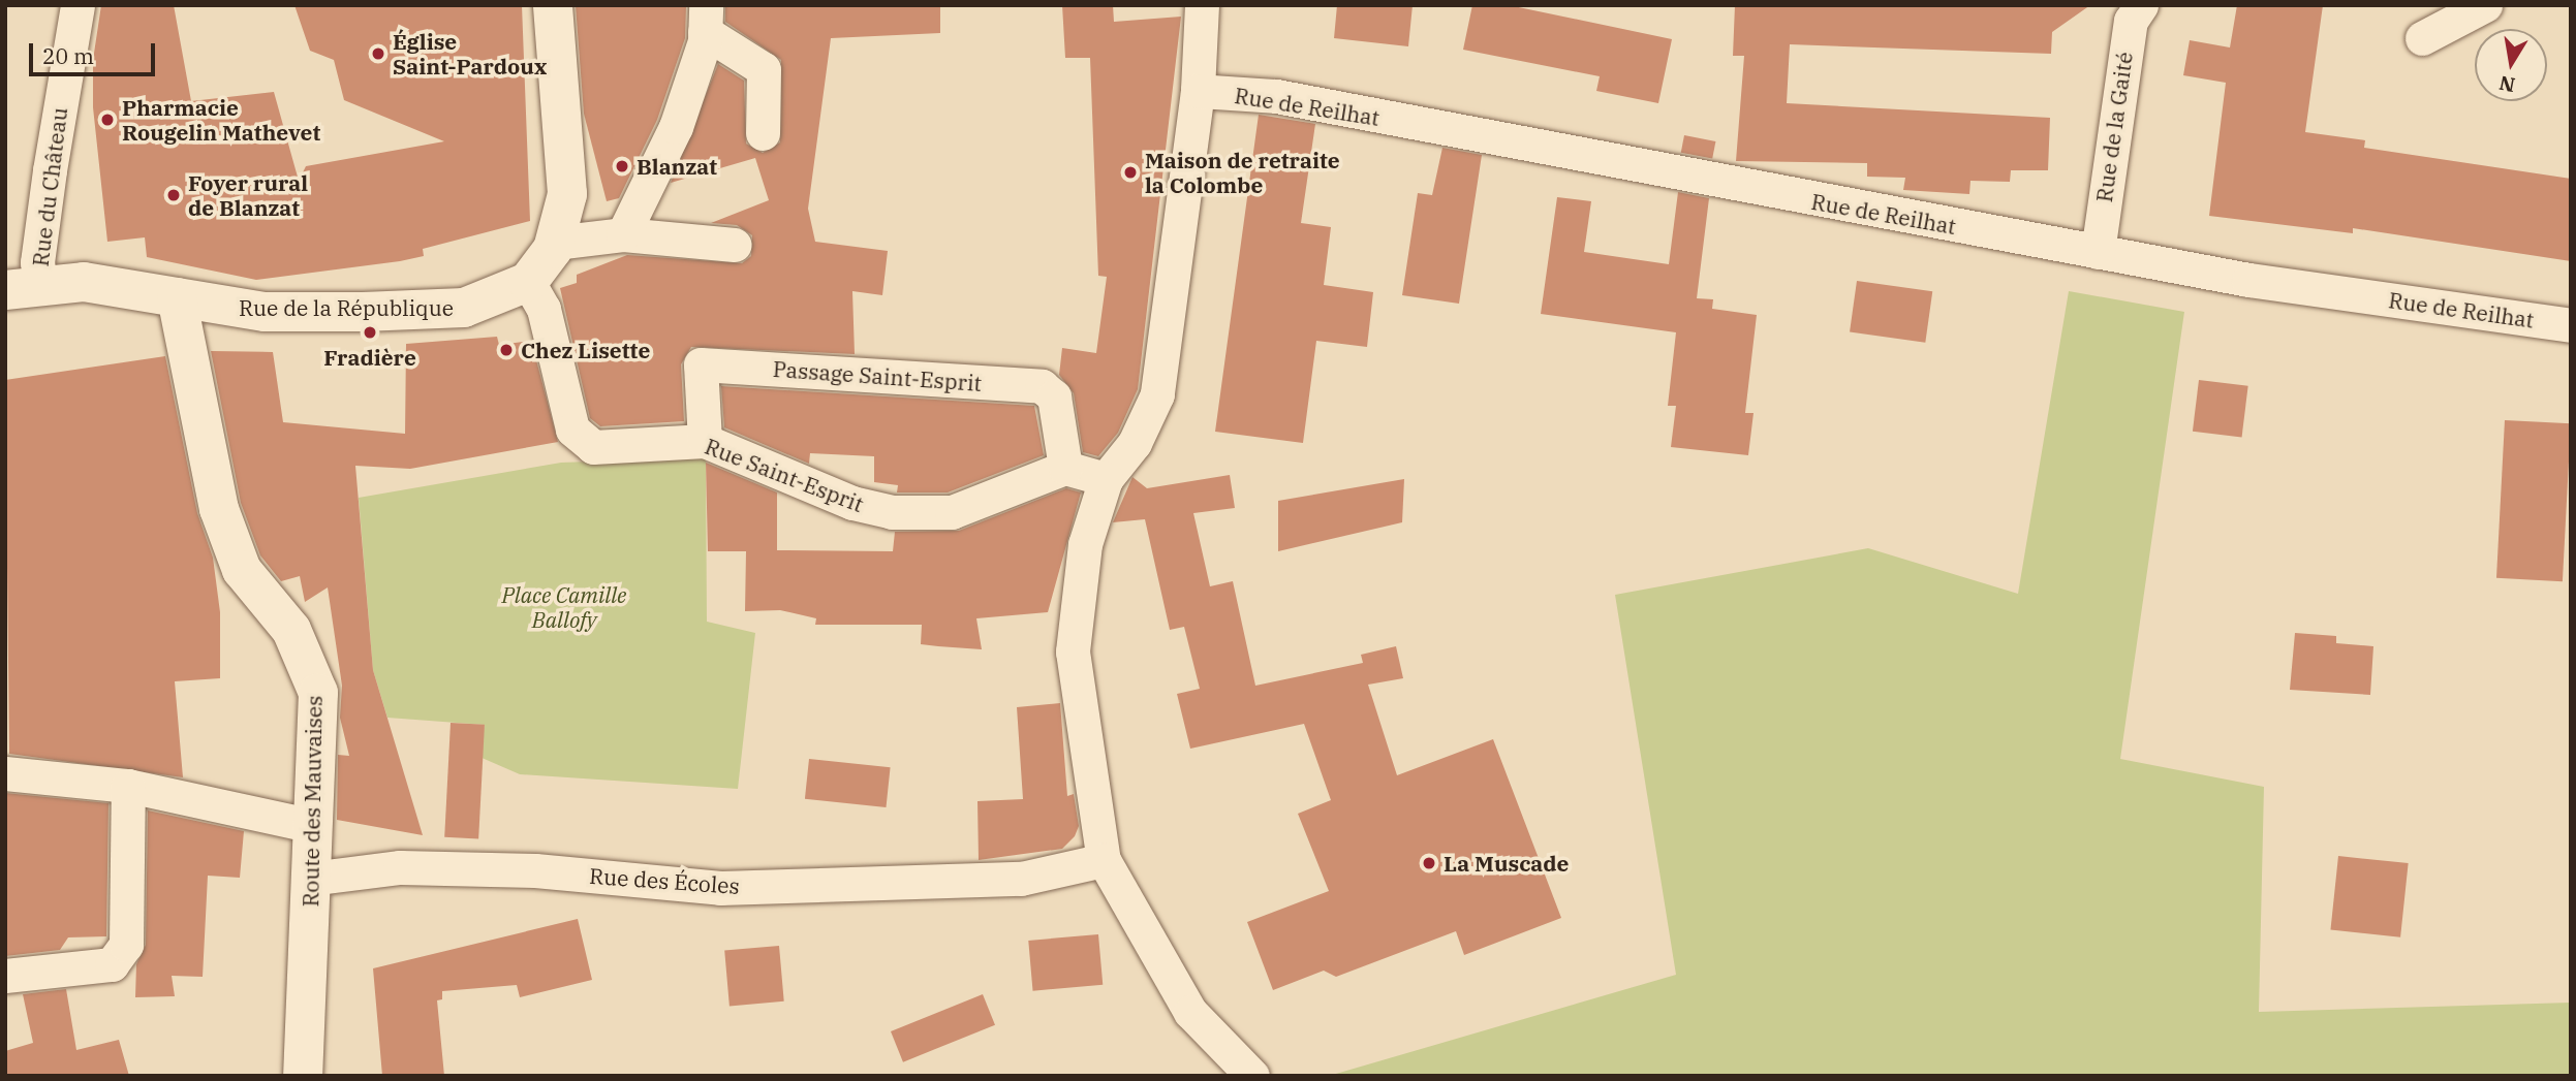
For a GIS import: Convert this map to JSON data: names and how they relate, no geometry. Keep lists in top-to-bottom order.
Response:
{
  "streets": {
    "street": [
      "Rue de Reilhat",
      "Rue de la Gaité",
      "Rue du Château",
      "Rue de la République",
      "Passage Saint-Esprit",
      "Rue Saint-Esprit",
      "Route des Mauvaises",
      "Rue des Écoles"
    ]
  },
  "crossings": [
    ["Rue de Reilhat", "Rue de la Gaité"],
    ["Rue du Château", "Rue de la République"],
    ["Rue de la République", "Rue Saint-Esprit"],
    ["Rue de la République", "Route des Mauvaises"],
    ["Passage Saint-Esprit", "Rue Saint-Esprit"],
    ["Route des Mauvaises", "Rue des Écoles"]
  ],
  "parks": ["Place Camille Ballofy"],
  "places": [
    "Église Saint-Pardoux",
    "Pharmacie Rougelin Mathevet",
    "Blanzat",
    "Maison de retraite la Colombe",
    "Foyer rural de Blanzat",
    "Fradière",
    "Chez Lisette",
    "La Muscade"
  ],
  "scale_bar": "20 m",
  "north": "bottom"
}
